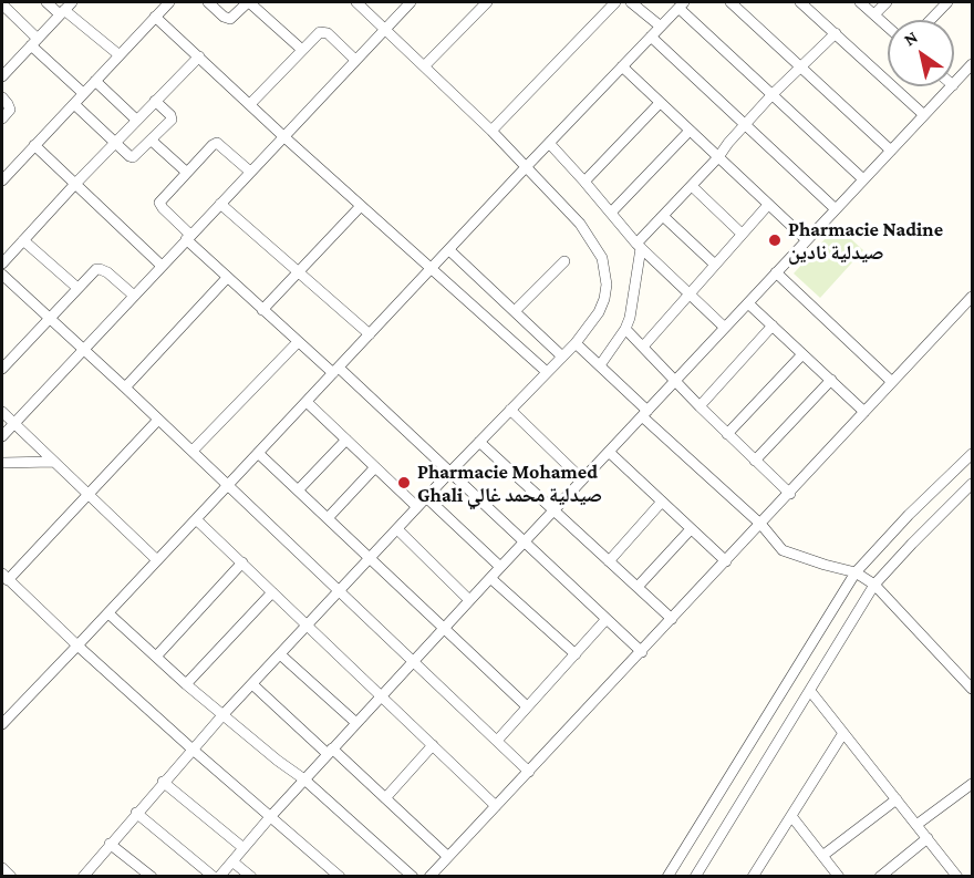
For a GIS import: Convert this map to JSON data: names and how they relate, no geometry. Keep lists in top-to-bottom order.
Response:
{
  "places": ["Pharmacie Nadine صيدلية نادين", "Pharmacie Mohamed Ghali صيدلية محمد غالي"],
  "north": "top left"
}
